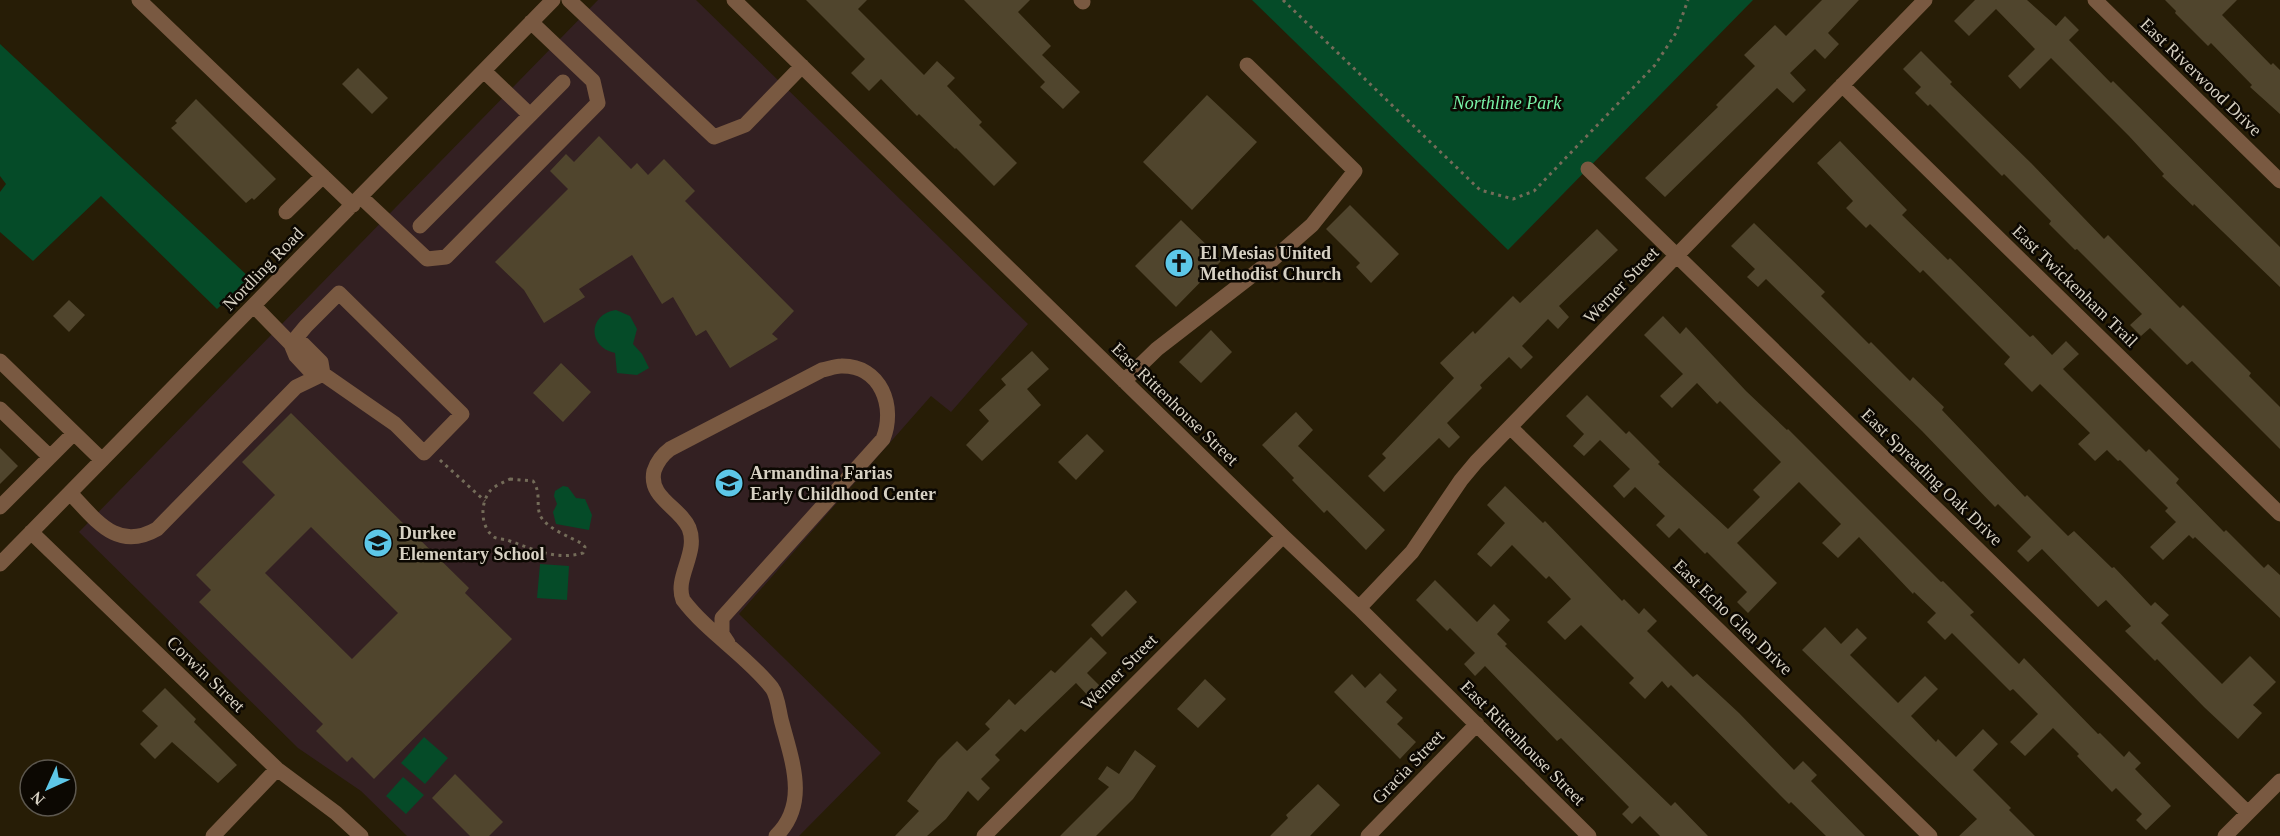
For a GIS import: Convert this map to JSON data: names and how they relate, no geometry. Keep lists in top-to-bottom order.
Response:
{
  "streets": {
    "street": [
      "East Riverwood Drive",
      "Nordling Road",
      "Werner Street",
      "East Twickenham Trail",
      "East Rittenhouse Street",
      "East Spreading Oak Drive",
      "East Echo Glen Drive",
      "Corwin Street",
      "Gracia Street"
    ]
  },
  "crossings": [
    ["Nordling Road", "Corwin Street"],
    ["Werner Street", "East Twickenham Trail"],
    ["Werner Street", "East Rittenhouse Street"],
    ["Werner Street", "East Spreading Oak Drive"],
    ["Werner Street", "East Echo Glen Drive"],
    ["East Rittenhouse Street", "Gracia Street"]
  ],
  "parks": ["Northline Park"],
  "places": {
    "church": ["El Mesias United Methodist Church"],
    "school or university": ["Armandina Farias Early Childhood Center", "Durkee Elementary School"]
  },
  "north": "bottom left"
}
